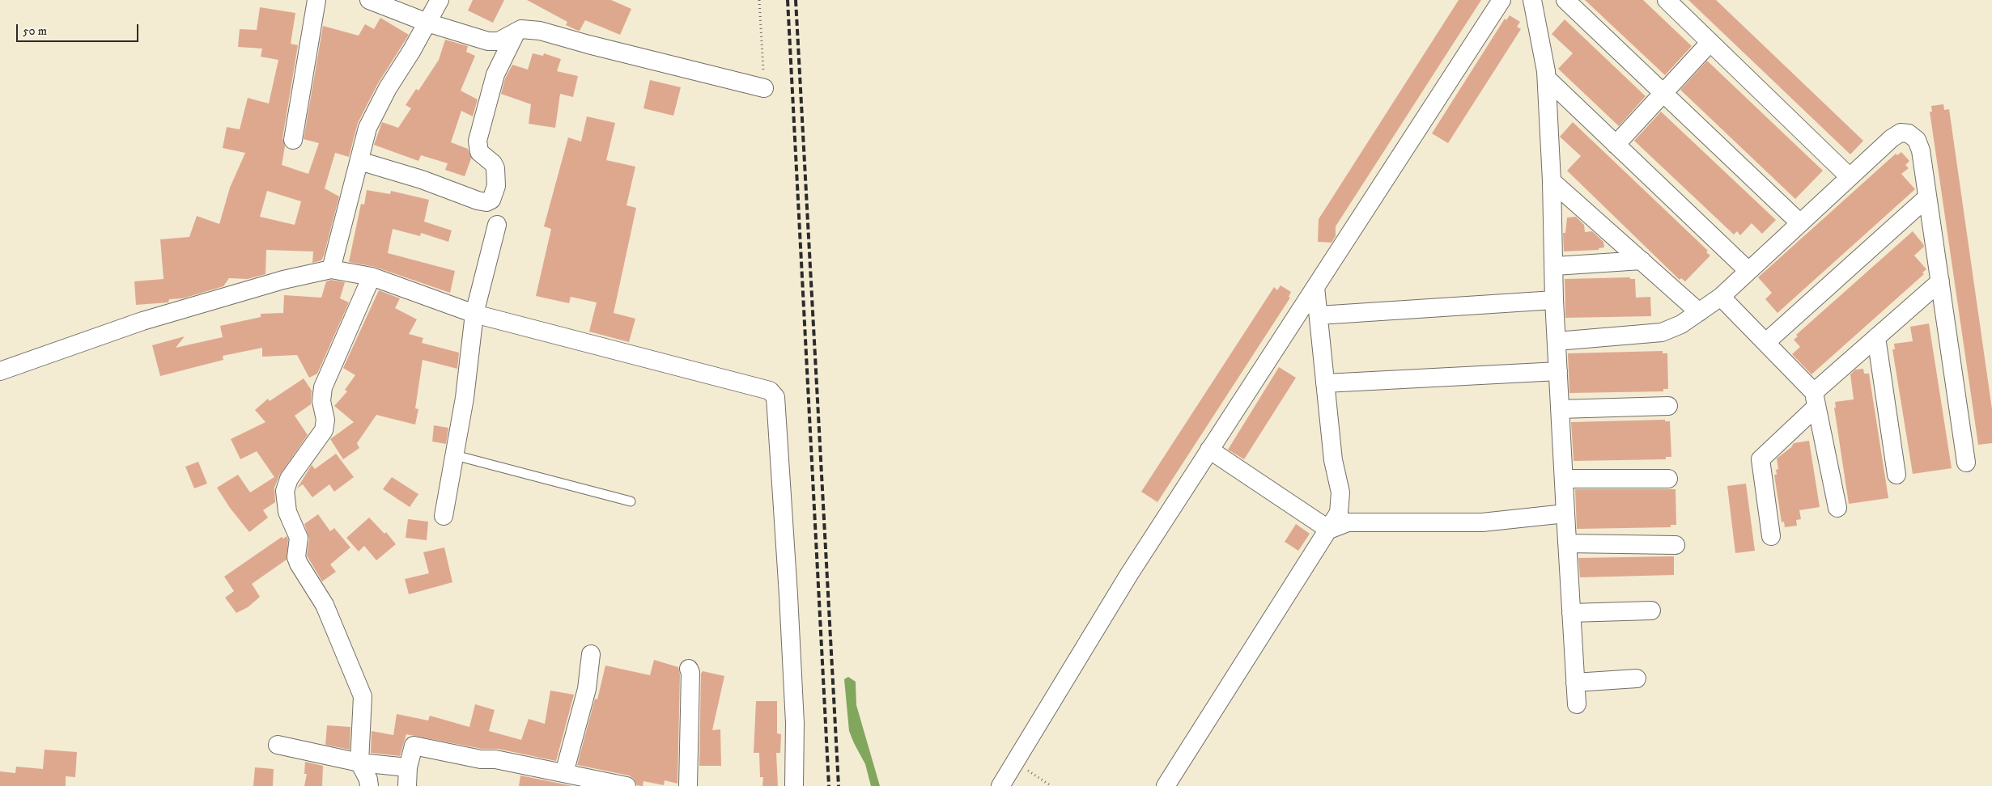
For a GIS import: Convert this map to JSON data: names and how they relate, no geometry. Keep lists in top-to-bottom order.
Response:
{
  "scale_bar": "50 m"
}
